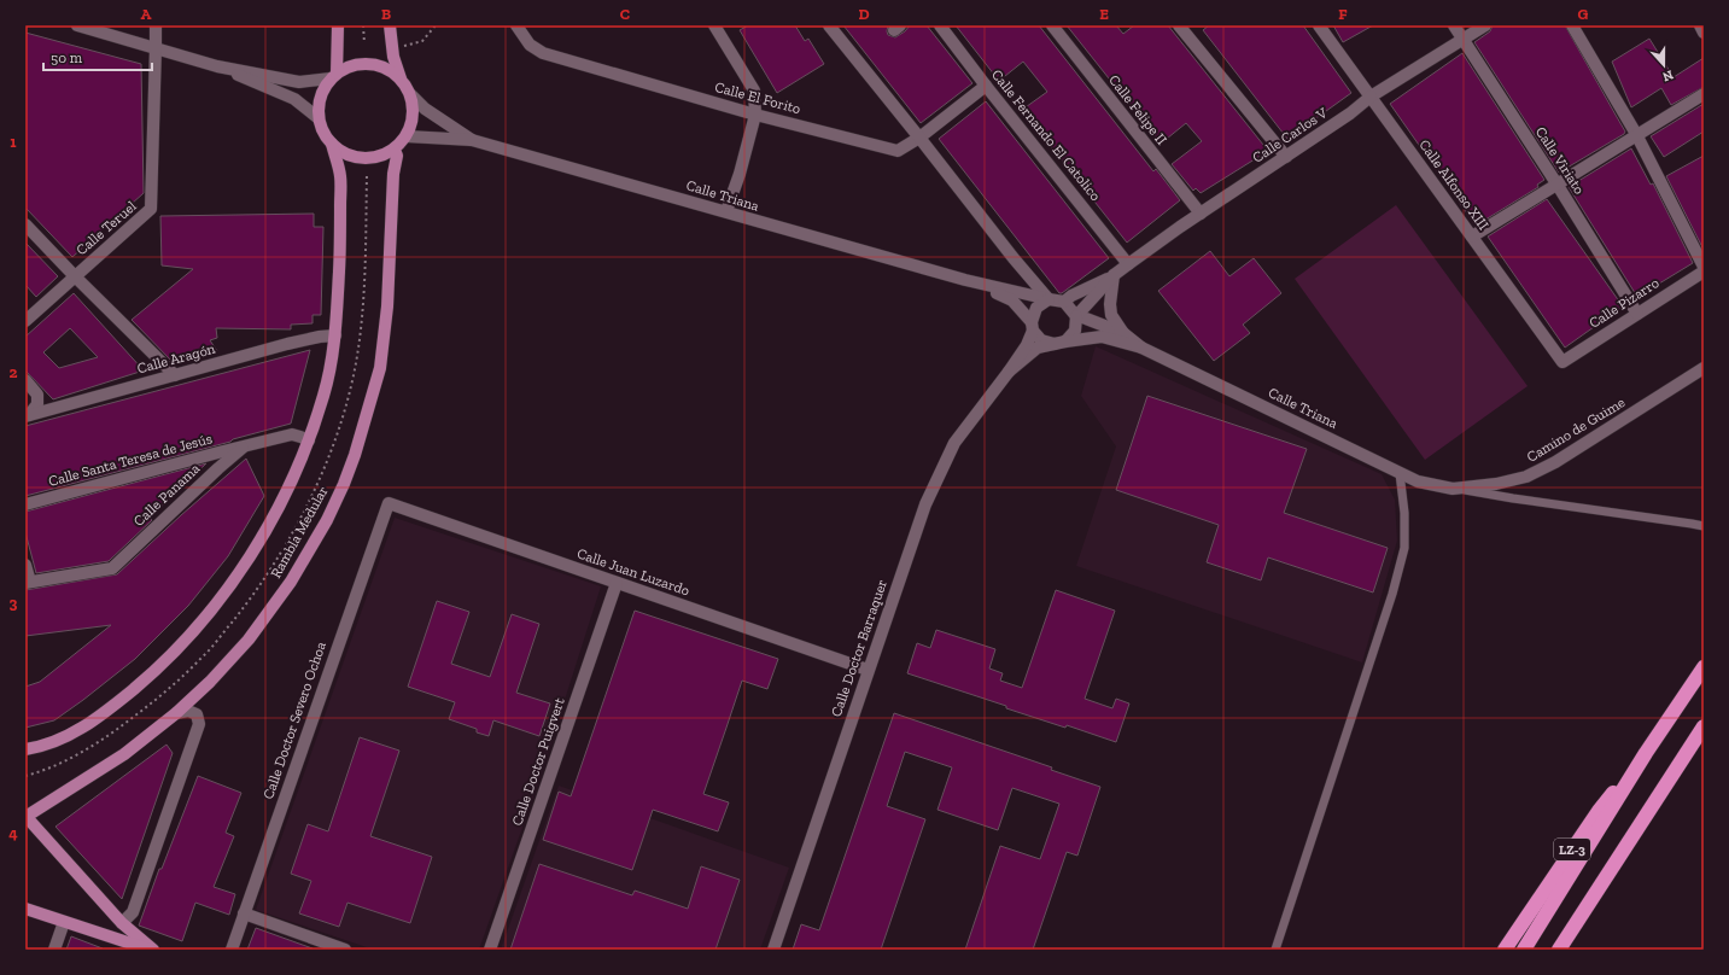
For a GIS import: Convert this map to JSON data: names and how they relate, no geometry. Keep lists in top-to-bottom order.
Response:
{
  "streets": {
    "highway": ["LZ-3"],
    "main road": ["Rambla Medular"],
    "street": [
      "Calle El Forito",
      "Calle Felipe II",
      "Calle Fernando El Catolico",
      "Calle Carlos V",
      "Calle Viriato",
      "Calle Alfonso XIII",
      "Calle Triana",
      "Calle Teruel",
      "Calle Pizarro",
      "Calle Aragón",
      "Camino de Guime",
      "Calle Santa Teresa de Jesús",
      "Calle Panama",
      "Calle Juan Luzardo",
      "Calle Doctor Barraquer",
      "Calle Doctor Severo Ochoa",
      "Calle Doctor Puigvert"
    ]
  },
  "crossings": [
    ["Calle El Forito", "Calle Fernando El Catolico"],
    ["Calle Felipe II", "Calle Carlos V"],
    ["Calle Fernando El Catolico", "Calle Carlos V"],
    ["Calle Carlos V", "Calle Viriato"],
    ["Calle Carlos V", "Calle Alfonso XIII"],
    ["Calle Carlos V", "Calle Triana"],
    ["Calle Carlos V", "Calle Doctor Barraquer"],
    ["Calle Viriato", "Calle Pizarro"],
    ["Calle Alfonso XIII", "Calle Pizarro"],
    ["Calle Triana", "Camino de Guime"],
    ["Calle Triana", "Rambla Medular"],
    ["Calle Triana", "Calle Doctor Barraquer"],
    ["Calle Aragón", "Rambla Medular"],
    ["Calle Santa Teresa de Jesús", "Calle Panama"],
    ["Calle Santa Teresa de Jesús", "Rambla Medular"],
    ["Calle Juan Luzardo", "Calle Doctor Barraquer"],
    ["Calle Juan Luzardo", "Calle Doctor Severo Ochoa"],
    ["Calle Juan Luzardo", "Calle Doctor Puigvert"]
  ],
  "scale_bar": "50 m",
  "north": "bottom",
  "grid": {
    "columns": [
      "A",
      "B",
      "C",
      "D",
      "E",
      "F",
      "G"
    ],
    "rows": [
      "1",
      "2",
      "3",
      "4"
    ]
  }
}
